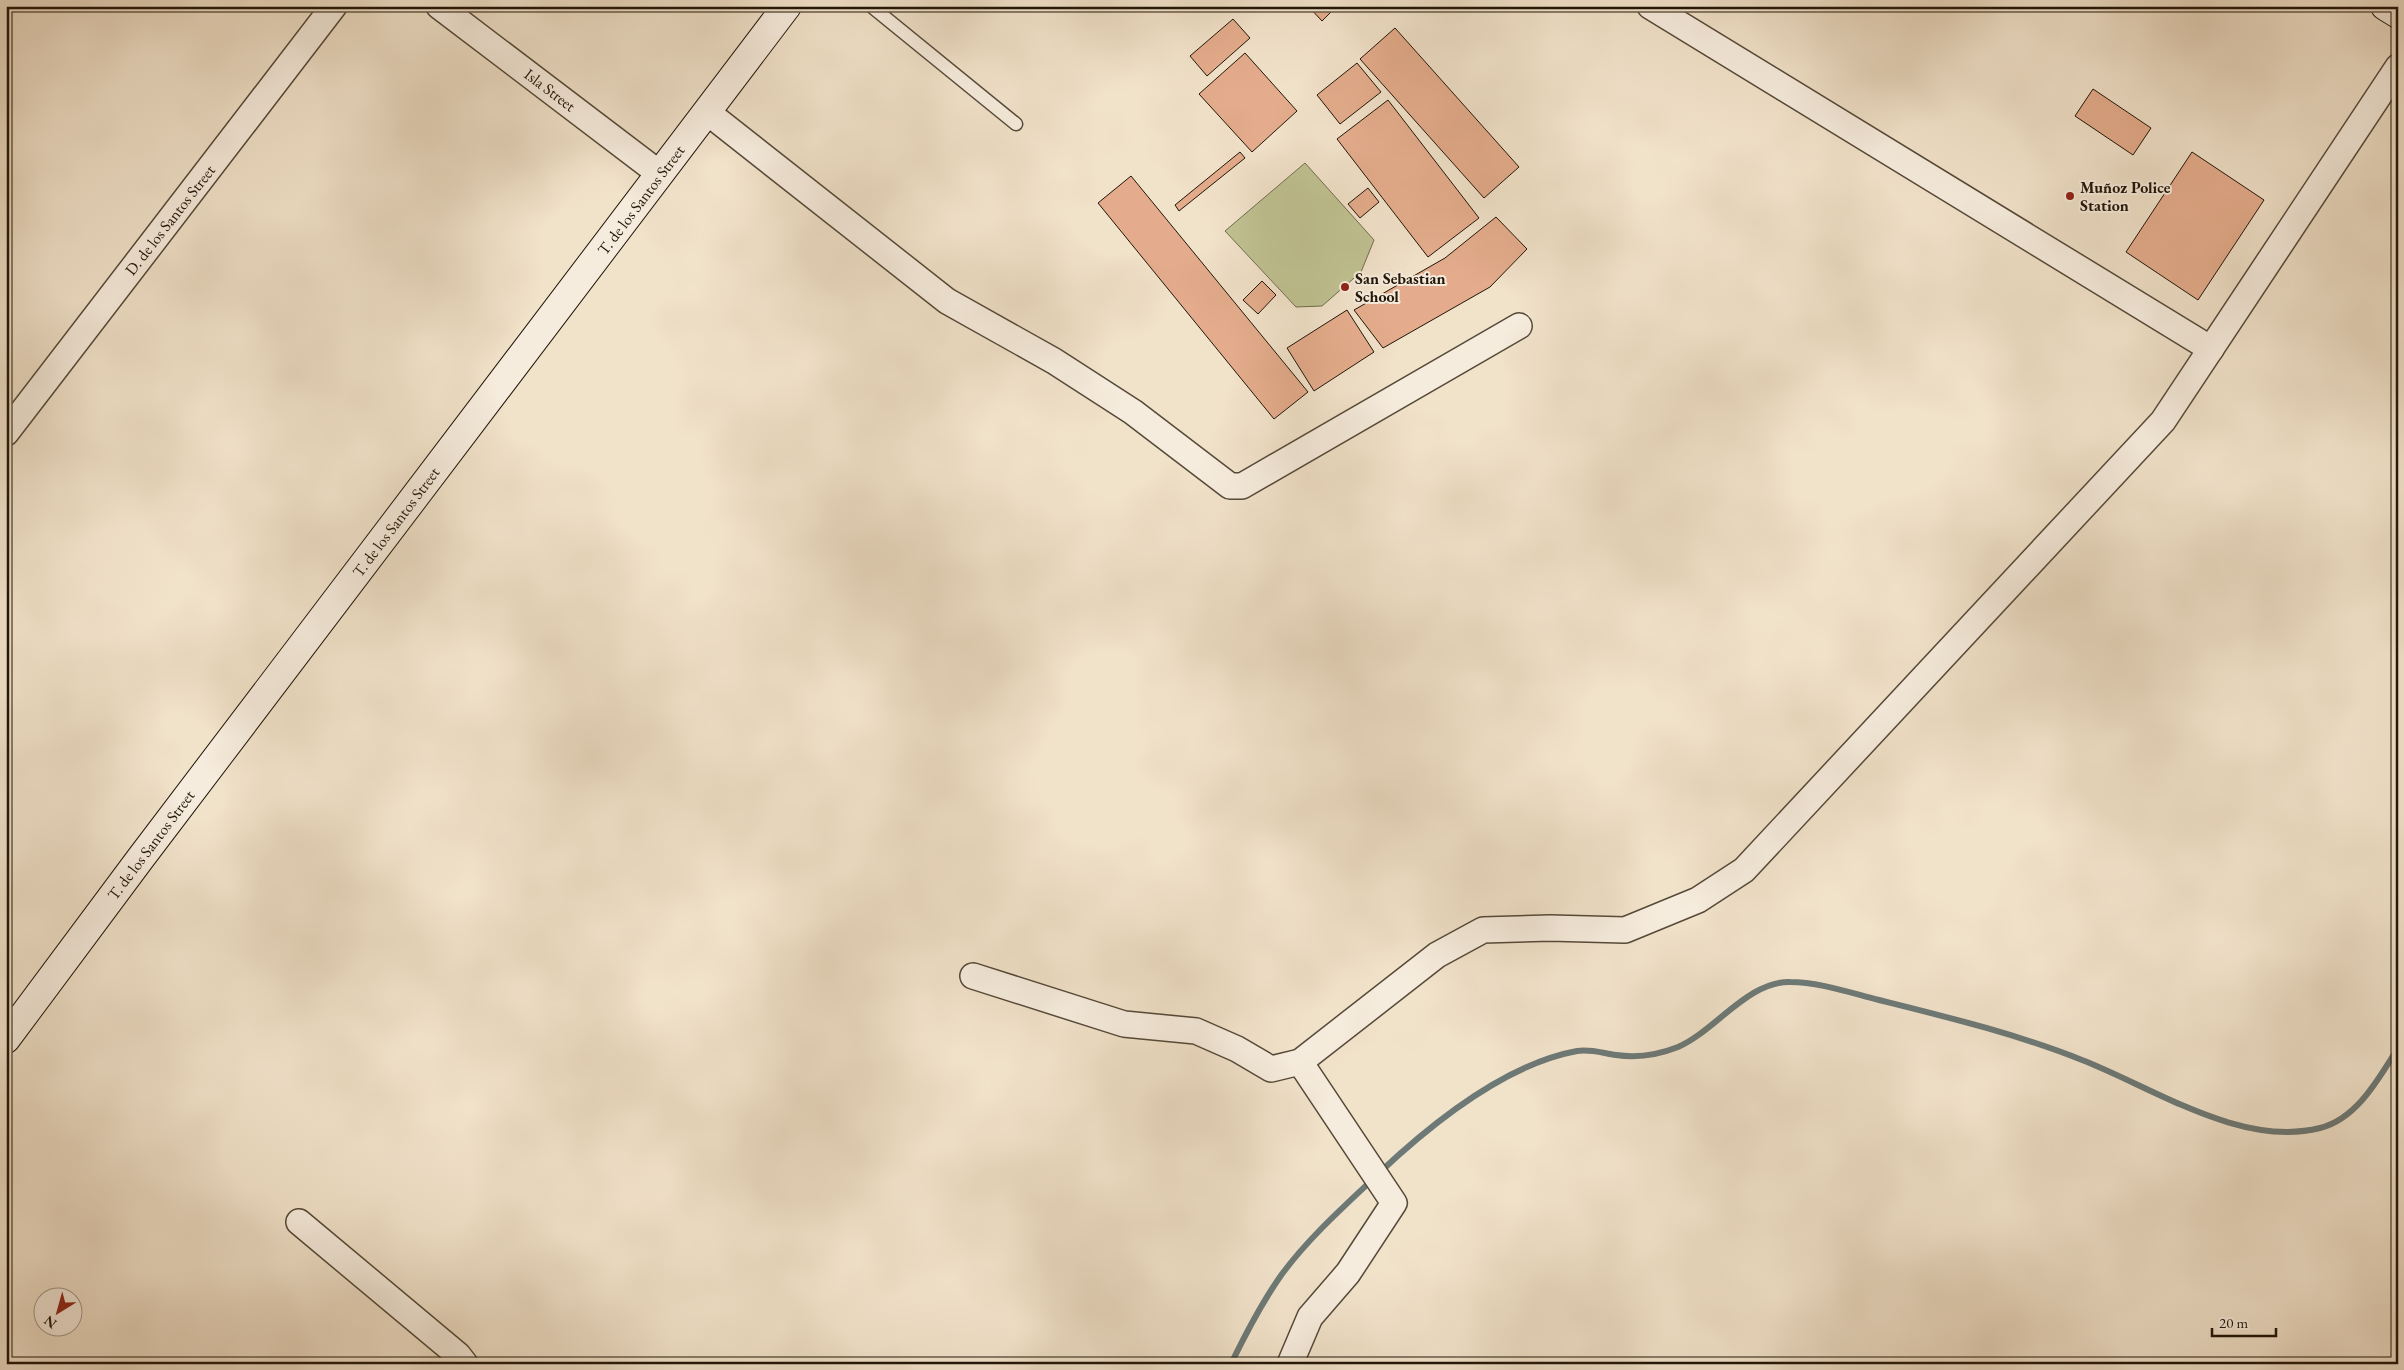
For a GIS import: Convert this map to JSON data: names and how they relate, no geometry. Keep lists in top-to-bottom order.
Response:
{
  "streets": {
    "main road": ["T. de los Santos Street"],
    "street": ["Isla Street", "D. de los Santos Street"]
  },
  "crossings": [
    ["Isla Street", "T. de los Santos Street"]
  ],
  "places": ["Muñoz Police Station", "San Sebastian School"],
  "scale_bar": "20 m",
  "north": "bottom left"
}
